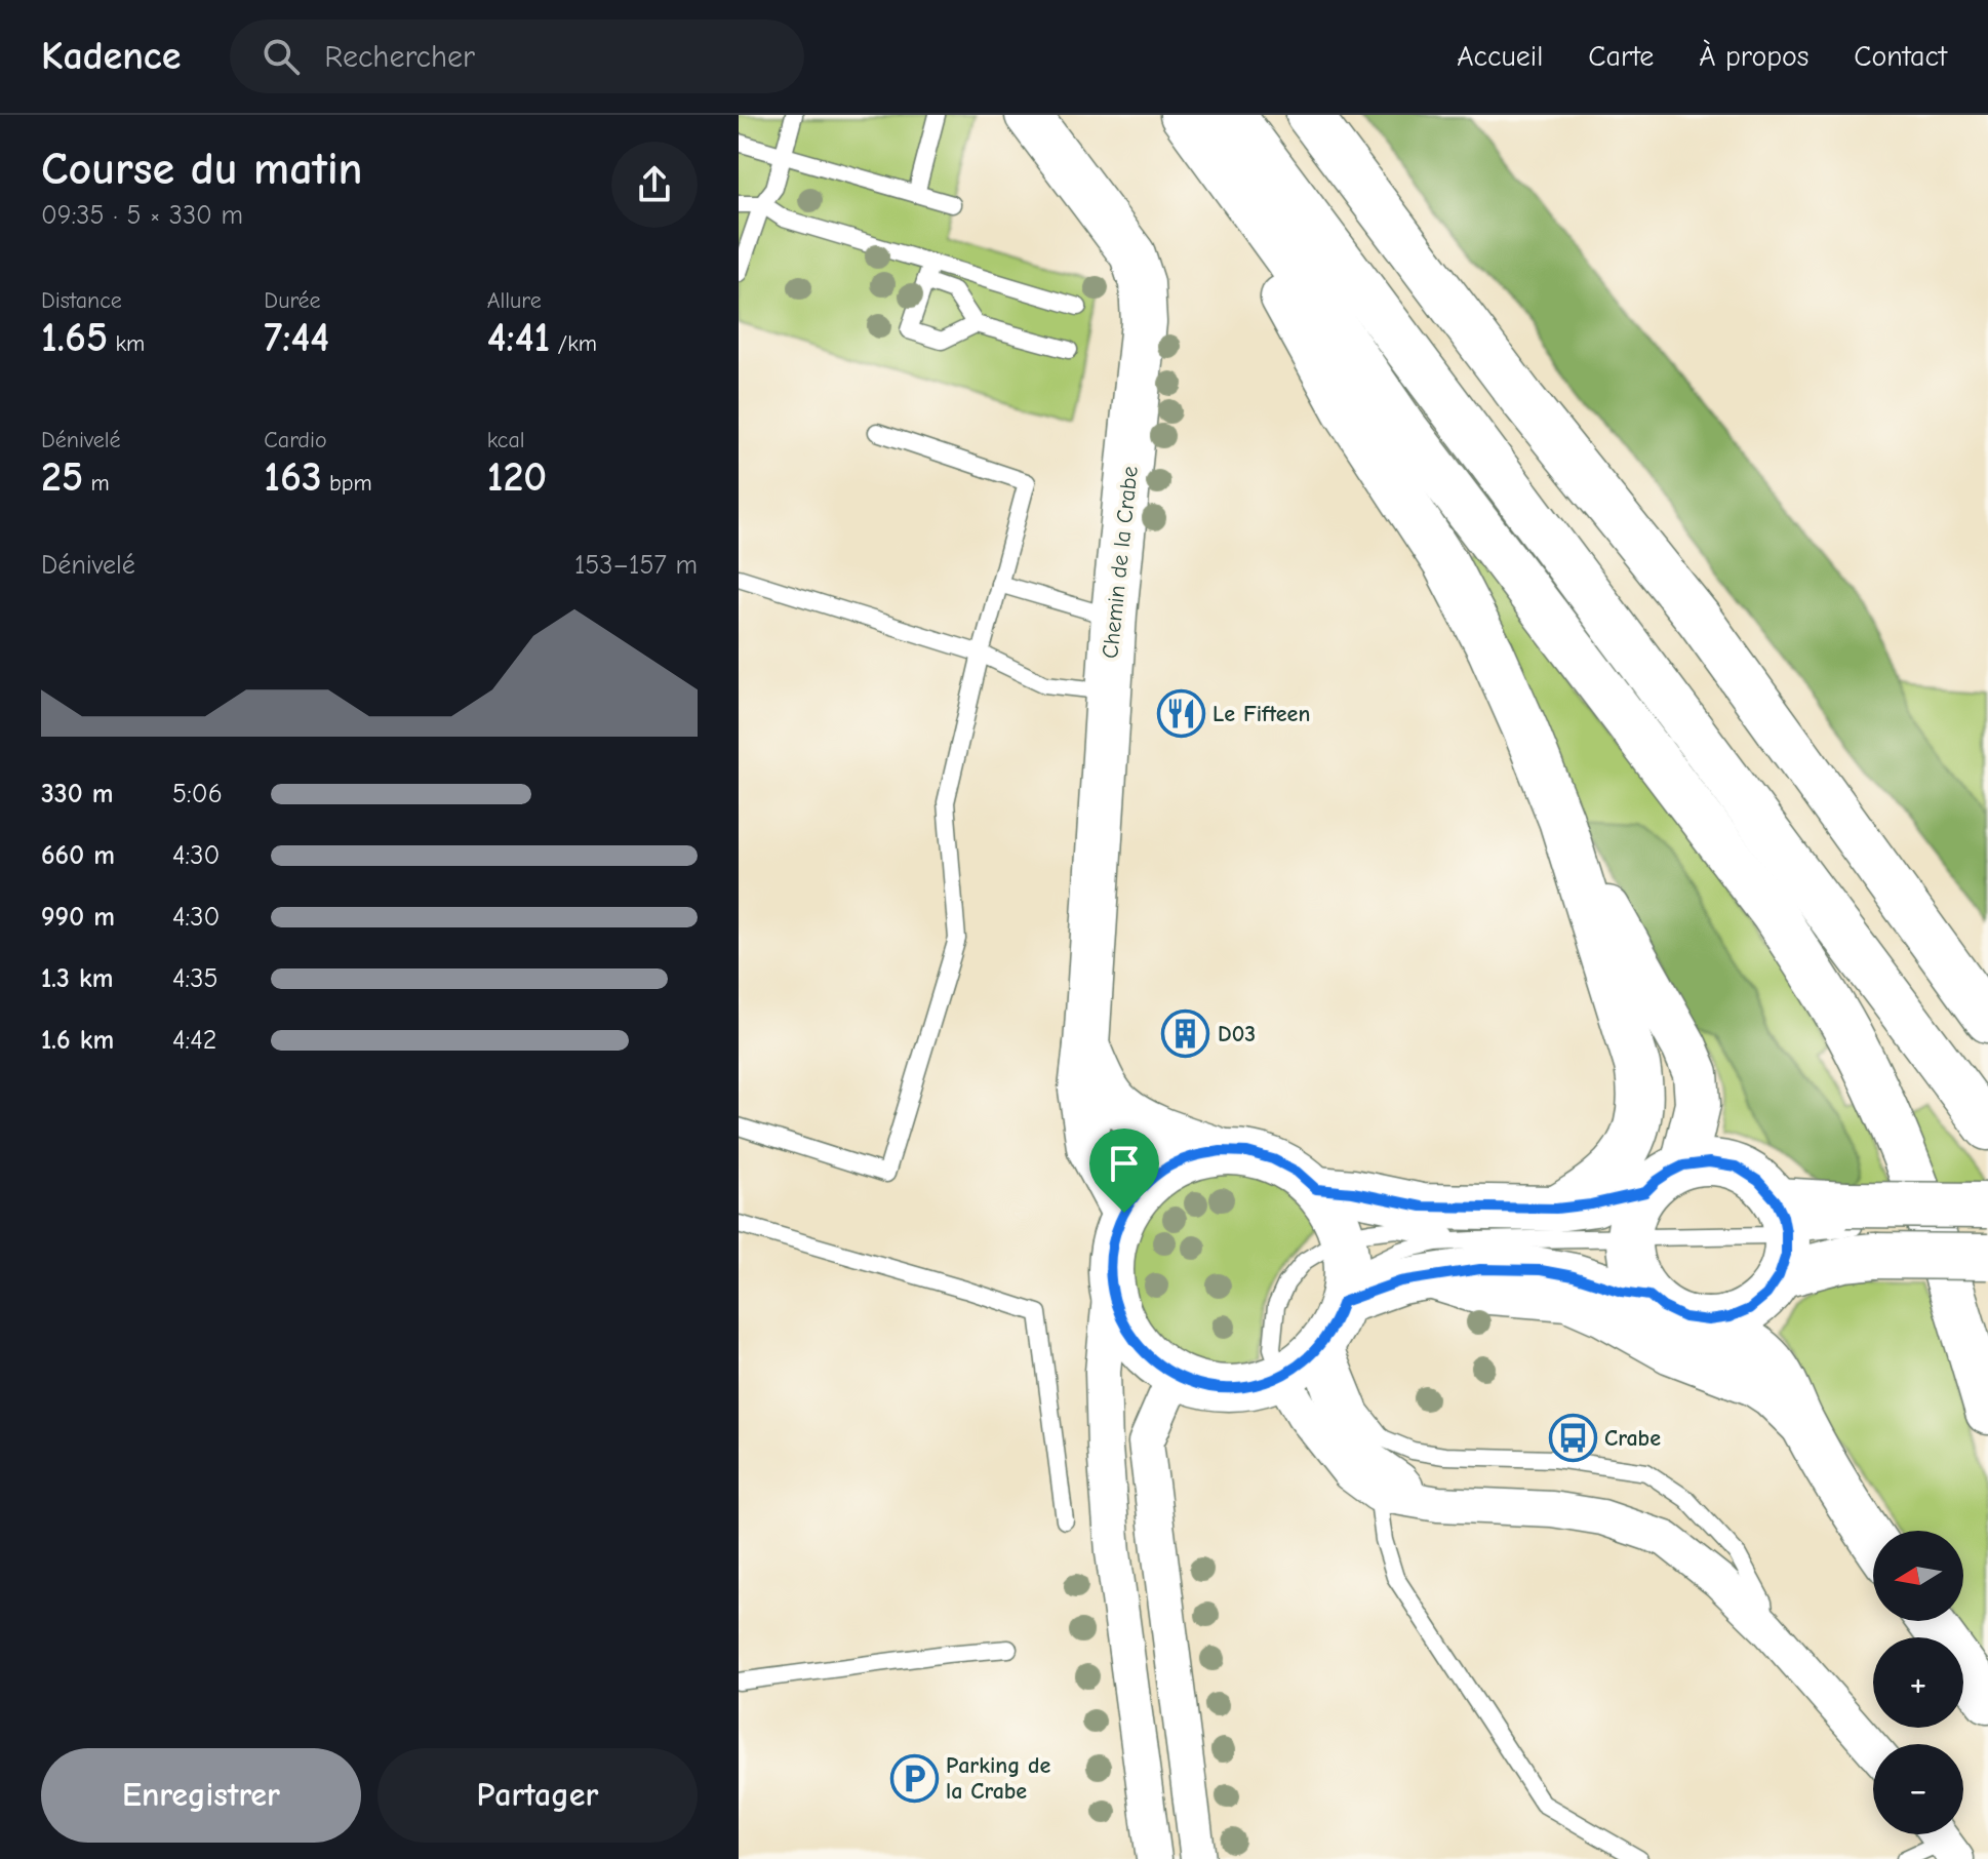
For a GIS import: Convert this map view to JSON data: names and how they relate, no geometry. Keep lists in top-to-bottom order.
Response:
{
  "streets": {
    "main road": ["Chemin de la Crabe"]
  },
  "places": {
    "restaurant": ["Le Fifteen"],
    "building": ["D03"],
    "bus stop": ["Crabe"],
    "parking": ["Parking de la Crabe"]
  },
  "north": "left",
  "page": {
    "header": "Kadence",
    "search": "Rechercher",
    "nav": [
      "Accueil",
      "Carte",
      "À propos",
      "Contact"
    ],
    "heading": ["Course du matin", "09:35 · 5 × 330 m"],
    "stats": [
      ["Distance", "1.65 km"],
      ["Durée", "7:44"],
      ["Allure", "4:41 /km"],
      ["Dénivelé", "25 m"],
      ["Cardio", "163 bpm"],
      ["kcal", "120"]
    ],
    "chart": ["Dénivelé", "153–157 m"],
    "list": [
      {
        "name": "330 m",
        "note": "5:06"
      },
      {
        "name": "660 m",
        "note": "4:30"
      },
      {
        "name": "990 m",
        "note": "4:30"
      },
      {
        "name": "1.3 km",
        "note": "4:35"
      },
      {
        "name": "1.6 km",
        "note": "4:42"
      }
    ],
    "map_buttons": ["+", "−"],
    "buttons": ["Enregistrer", "Partager"]
  }
}
